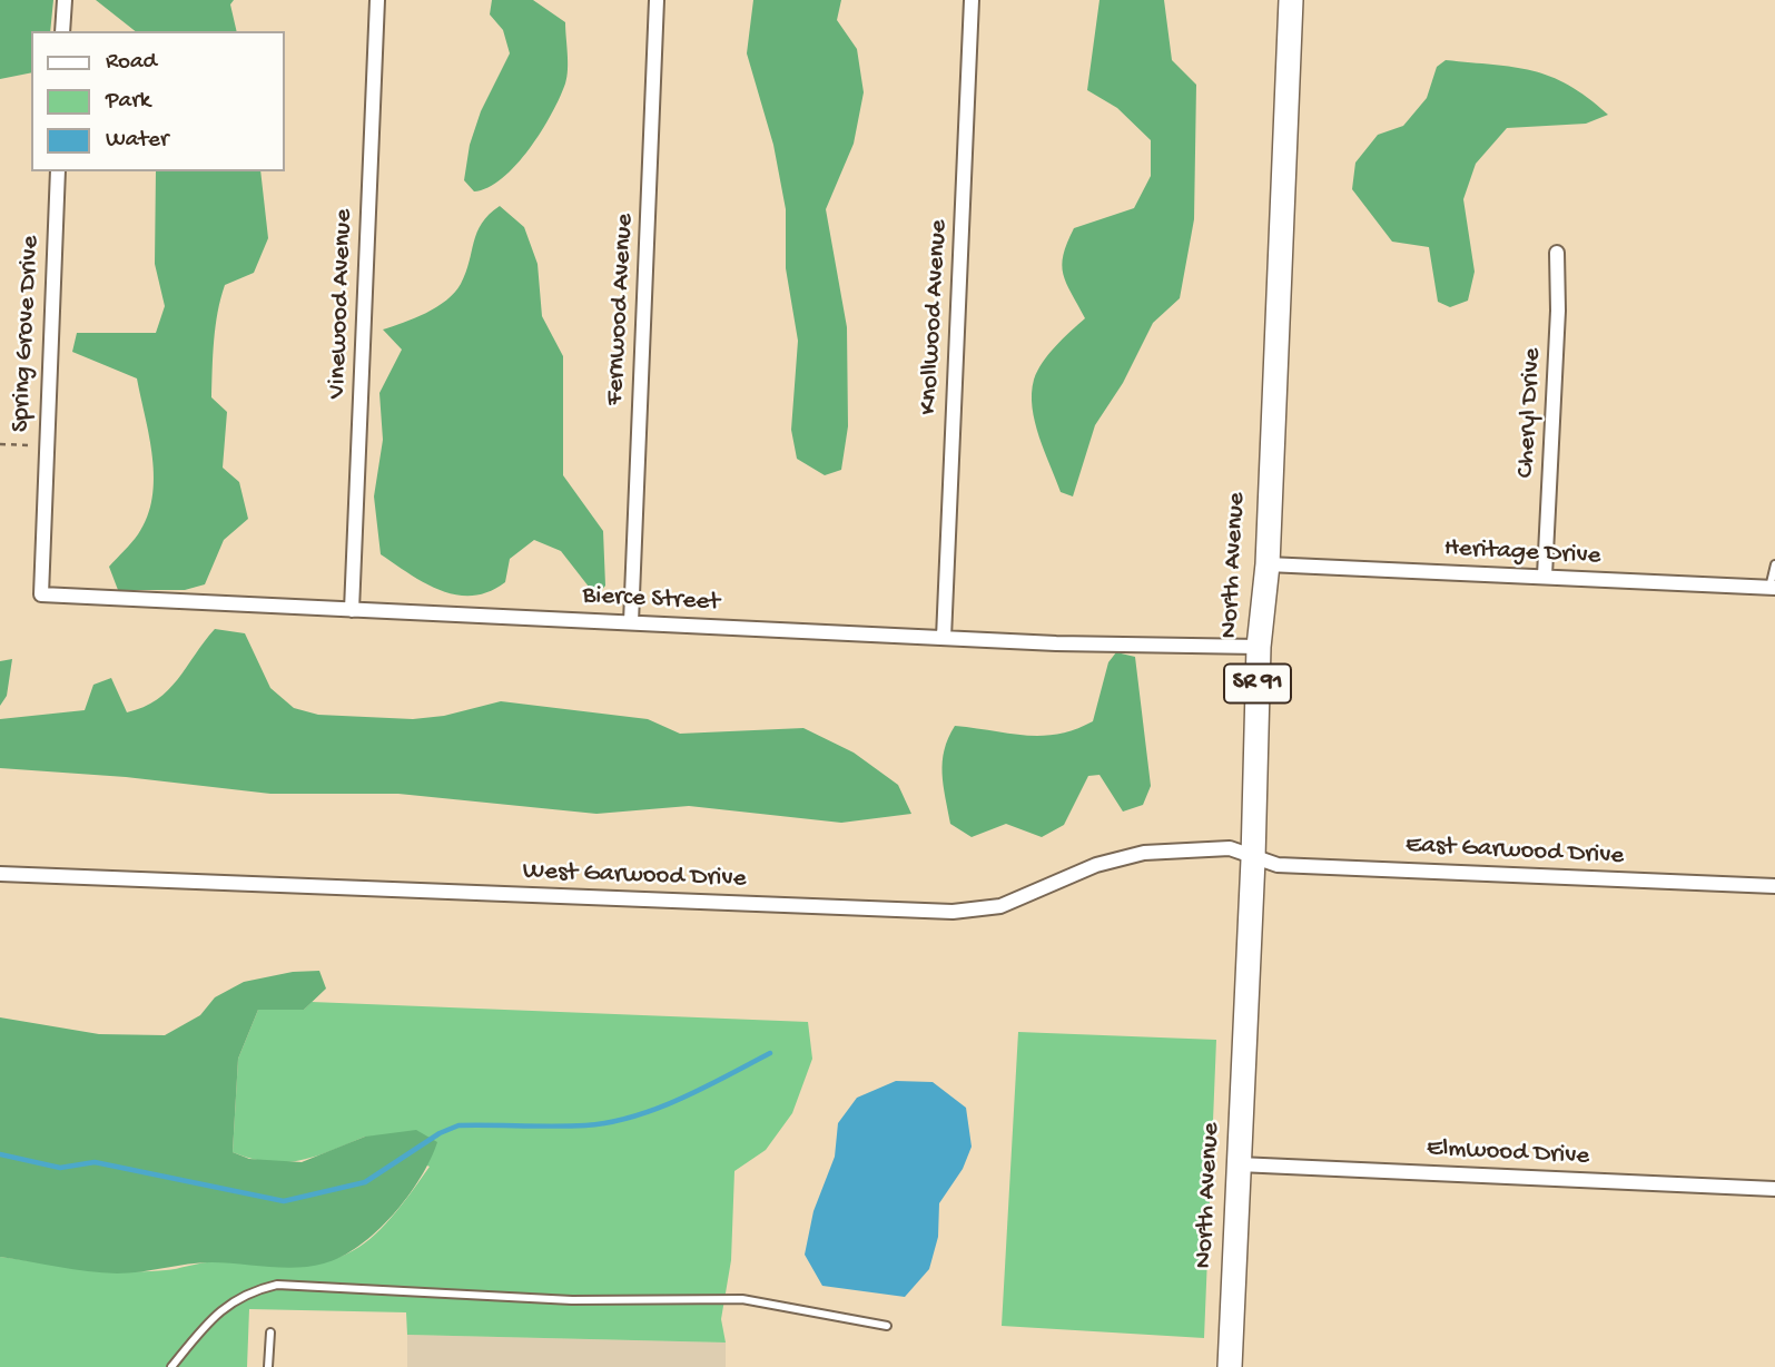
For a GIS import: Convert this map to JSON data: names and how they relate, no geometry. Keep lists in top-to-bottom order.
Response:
{
  "streets": {
    "main road": ["North Avenue", "SR 91"],
    "street": [
      "Vinewood Avenue",
      "Fernwood Avenue",
      "Knollwood Avenue",
      "Spring Grove Drive",
      "Cheryl Drive",
      "Heritage Drive",
      "Bierce Street",
      "East Garwood Drive",
      "West Garwood Drive",
      "Elmwood Drive"
    ]
  },
  "crossings": [
    ["Vinewood Avenue", "Bierce Street"],
    ["Fernwood Avenue", "Bierce Street"],
    ["Knollwood Avenue", "Bierce Street"],
    ["Spring Grove Drive", "Bierce Street"],
    ["Cheryl Drive", "Heritage Drive"],
    ["Heritage Drive", "North Avenue"],
    ["North Avenue", "Bierce Street"],
    ["North Avenue", "East Garwood Drive"],
    ["North Avenue", "West Garwood Drive"],
    ["North Avenue", "Elmwood Drive"],
    ["East Garwood Drive", "West Garwood Drive"]
  ],
  "legend": ["Road", "Park", "Water"]
}
